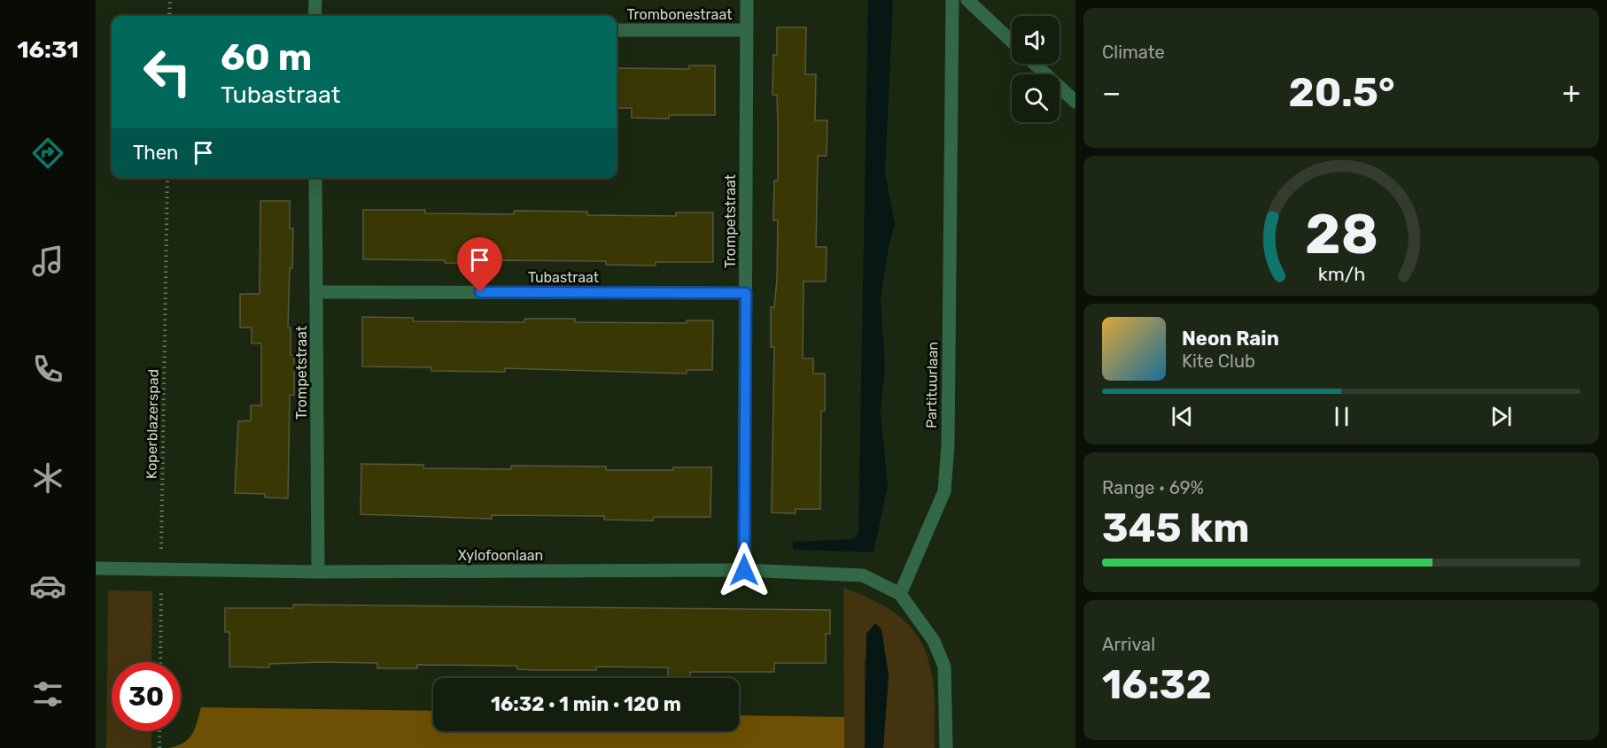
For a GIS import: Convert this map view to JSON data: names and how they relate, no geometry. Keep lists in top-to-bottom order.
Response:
{
  "streets": {
    "street": [
      "Trombonestraat",
      "Trompetstraat",
      "Tubastraat",
      "Partituurlaan",
      "Xylofoonlaan"
    ],
    "path": ["Koperblazerspad"]
  },
  "crossings": [
    ["Trombonestraat", "Trompetstraat"],
    ["Trompetstraat", "Tubastraat"],
    ["Trompetstraat", "Xylofoonlaan"],
    ["Partituurlaan", "Xylofoonlaan"],
    ["Koperblazerspad", "Xylofoonlaan"]
  ],
  "page": {
    "tabs": "16:31",
    "tile": [
      "Climate",
      ["Range · 69%", "345 km"],
      ["Arrival", "16:32"]
    ],
    "turn": ["60 m", "Tubastraat"],
    "heat": ["−", "20.5°", "+"],
    "then": "Then",
    "song": ["Neon Rain", "Kite Club"],
    "limit": "30",
    "trip": "16:32 · 1 min · 120 m",
    "gauge": ["28", "km/h"]
  }
}
